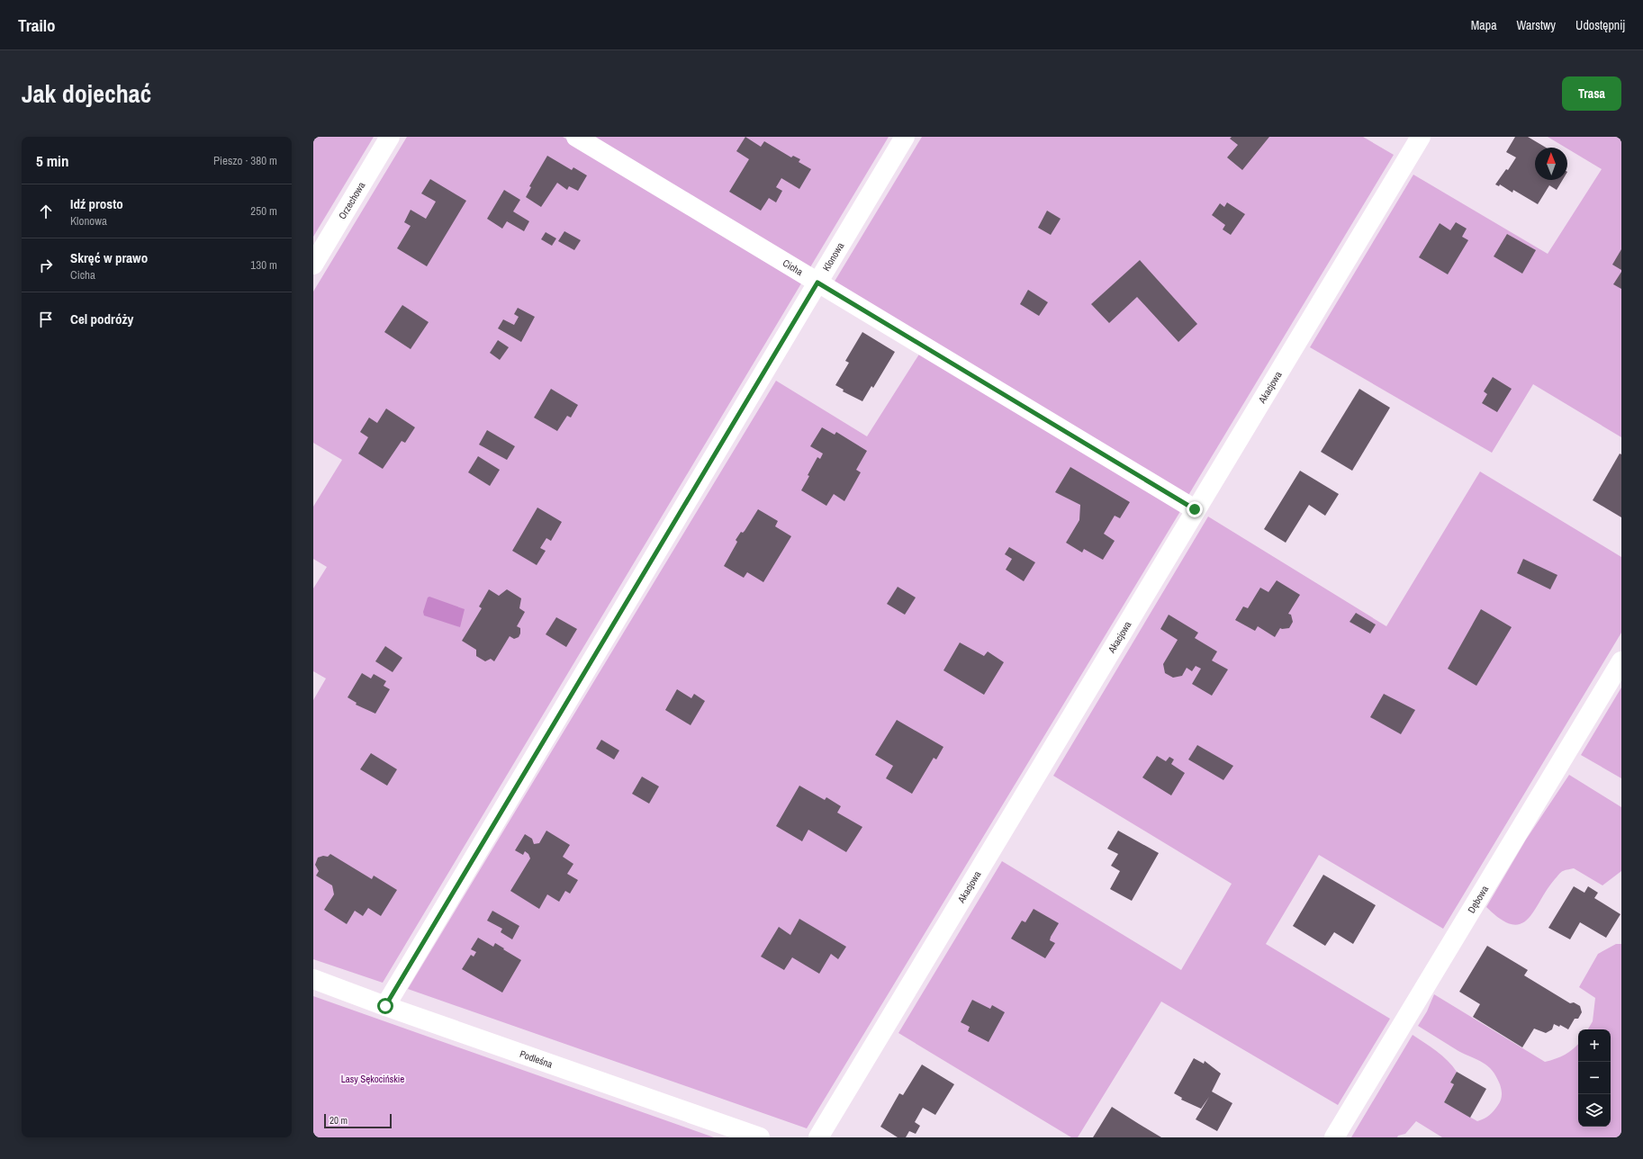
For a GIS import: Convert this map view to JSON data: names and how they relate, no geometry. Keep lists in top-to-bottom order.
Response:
{
  "streets": {
    "street": [
      "Orzechowa",
      "Klonowa",
      "Cicha",
      "Akacjowa",
      "Dębowa",
      "Podleśna"
    ]
  },
  "crossings": [
    ["Klonowa", "Cicha"],
    ["Klonowa", "Podleśna"],
    ["Cicha", "Akacjowa"]
  ],
  "parks": ["Lasy Sękocińskie"],
  "scale_bar": "20 m",
  "north": "top",
  "page": {
    "header": "Trailo",
    "nav": ["Mapa", "Warstwy", "Udostępnij"],
    "title": "Jak dojechać",
    "buttons": "Trasa",
    "heading": ["5 min", "Pieszo · 380 m"],
    "list": [
      ["Idź prosto", "Klonowa", "250 m"],
      ["Skręć w prawo", "Cicha", "130 m"],
      "Cel podróży"
    ],
    "map_buttons": ["+", "−"],
    "scale": "20 m"
  }
}
